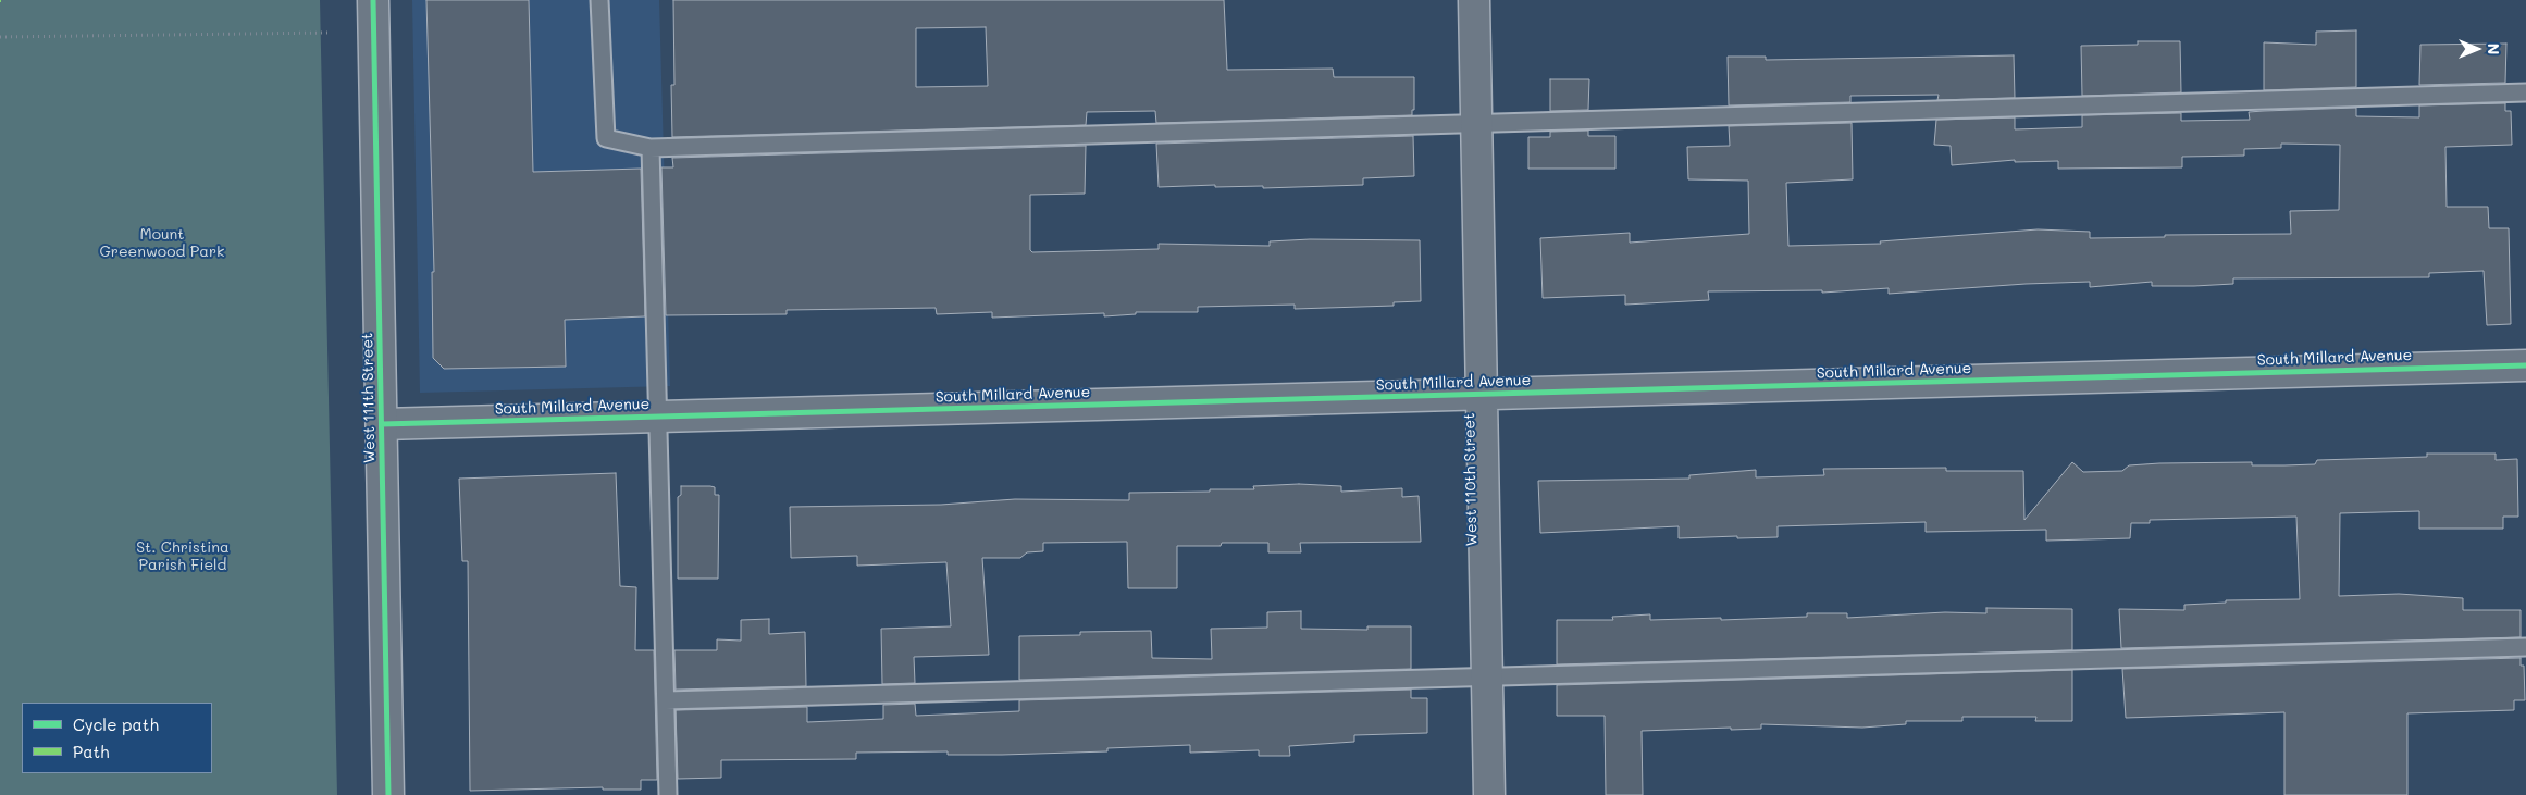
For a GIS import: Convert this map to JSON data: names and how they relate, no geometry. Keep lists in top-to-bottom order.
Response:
{
  "streets": {
    "street": ["South Millard Avenue", "West 111th Street", "West 110th Street"]
  },
  "crossings": [
    ["South Millard Avenue", "West 111th Street"],
    ["South Millard Avenue", "West 110th Street"]
  ],
  "parks": ["Mount Greenwood Park", "St. Christina Parish Field"],
  "legend": ["Cycle path", "Path"],
  "north": "right"
}
